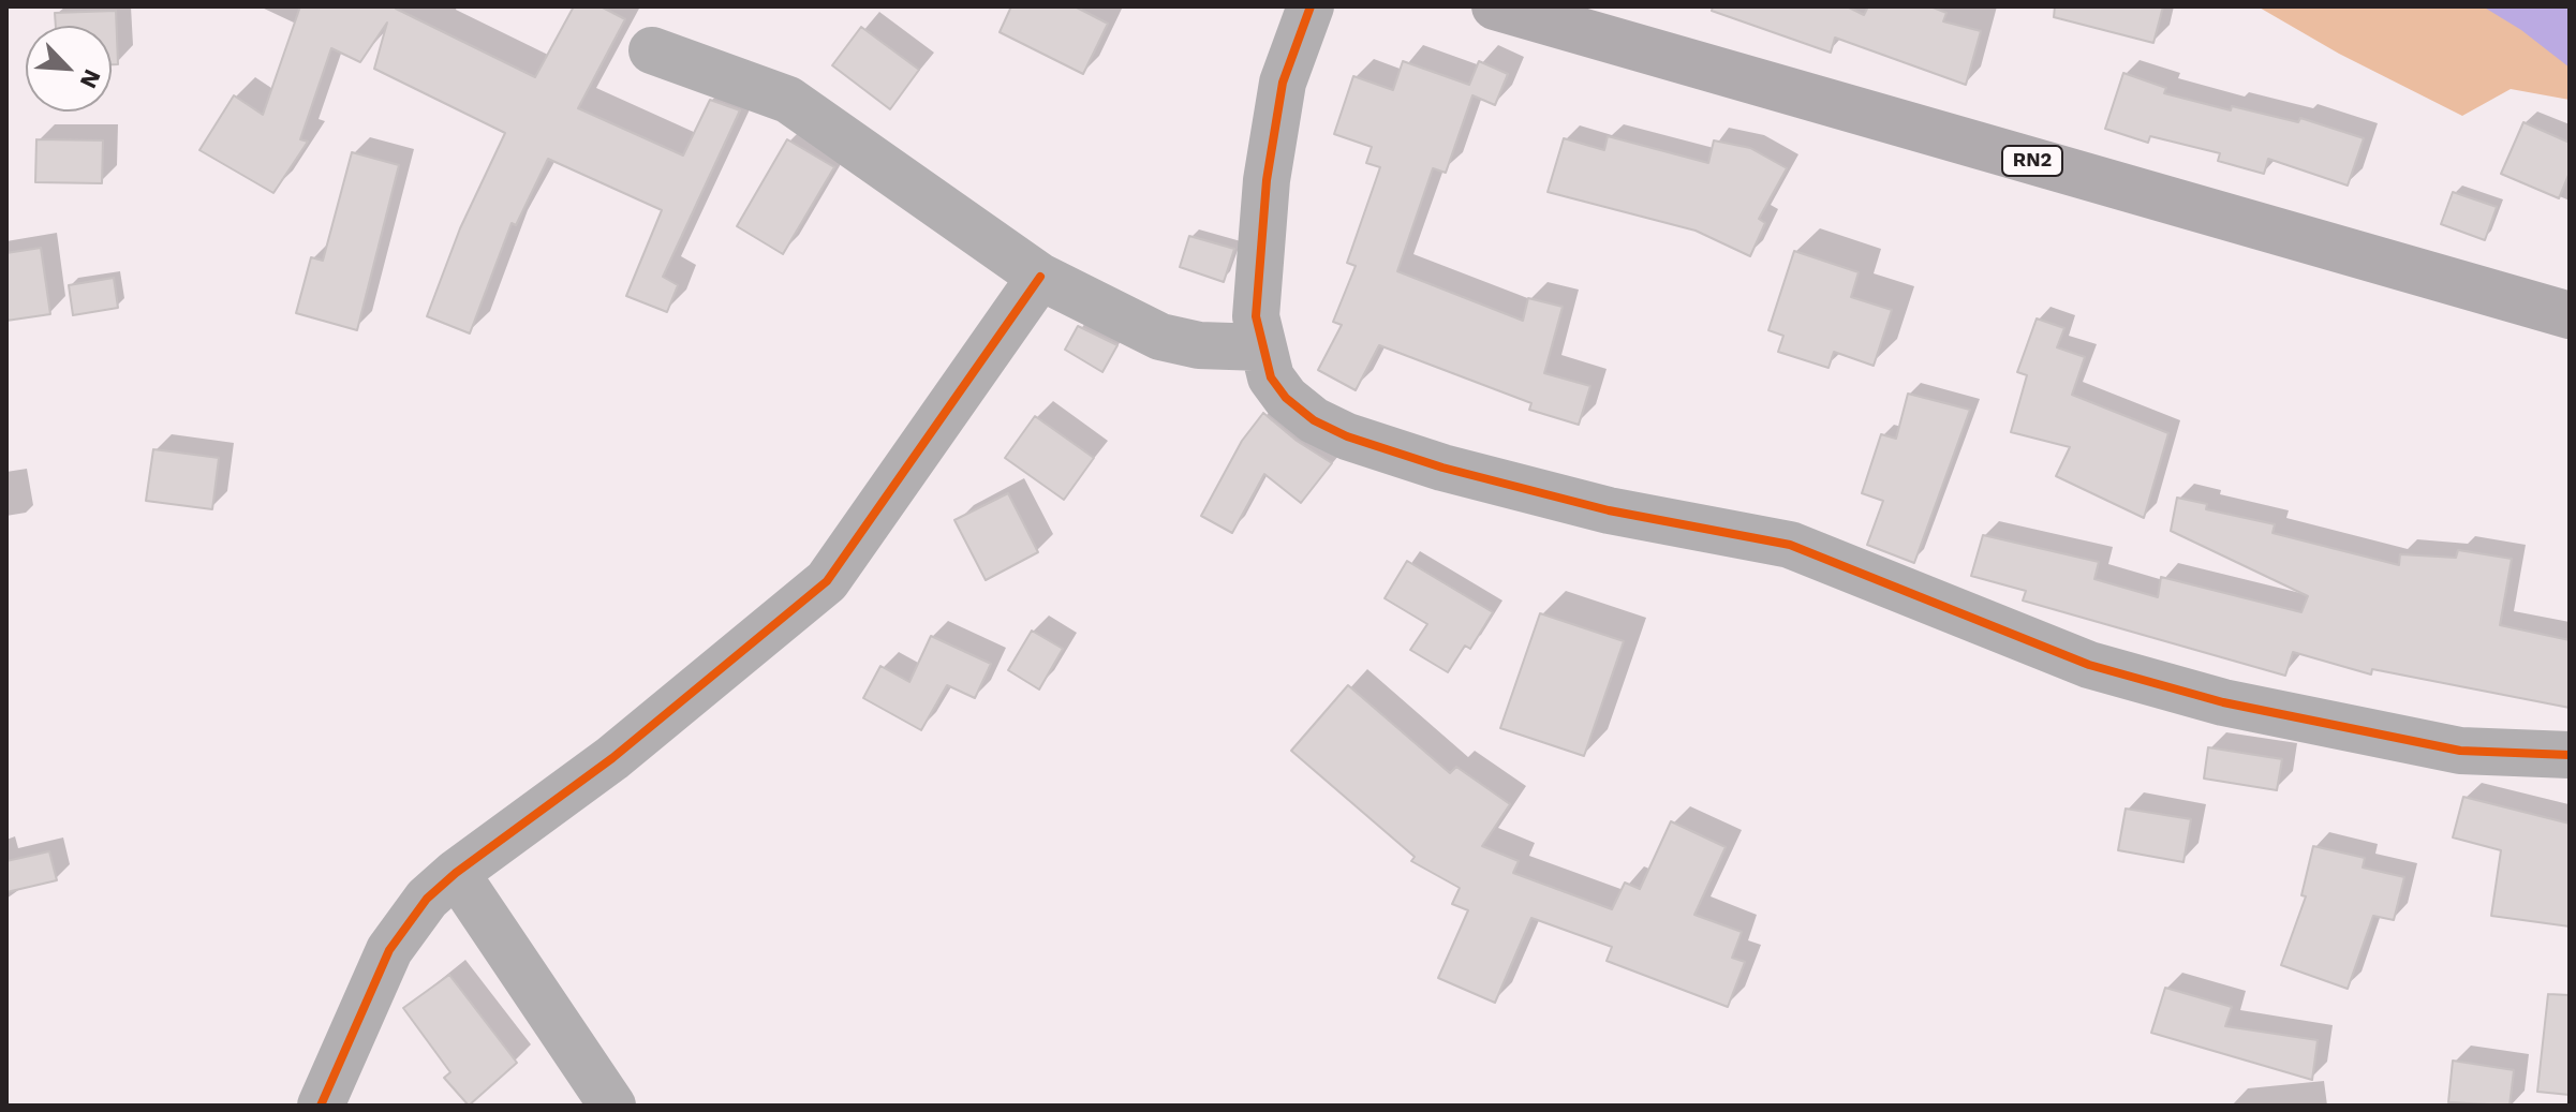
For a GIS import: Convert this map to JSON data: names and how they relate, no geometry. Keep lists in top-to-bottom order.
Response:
{
  "streets": {
    "highway": ["RN2"]
  },
  "north": "bottom right"
}
